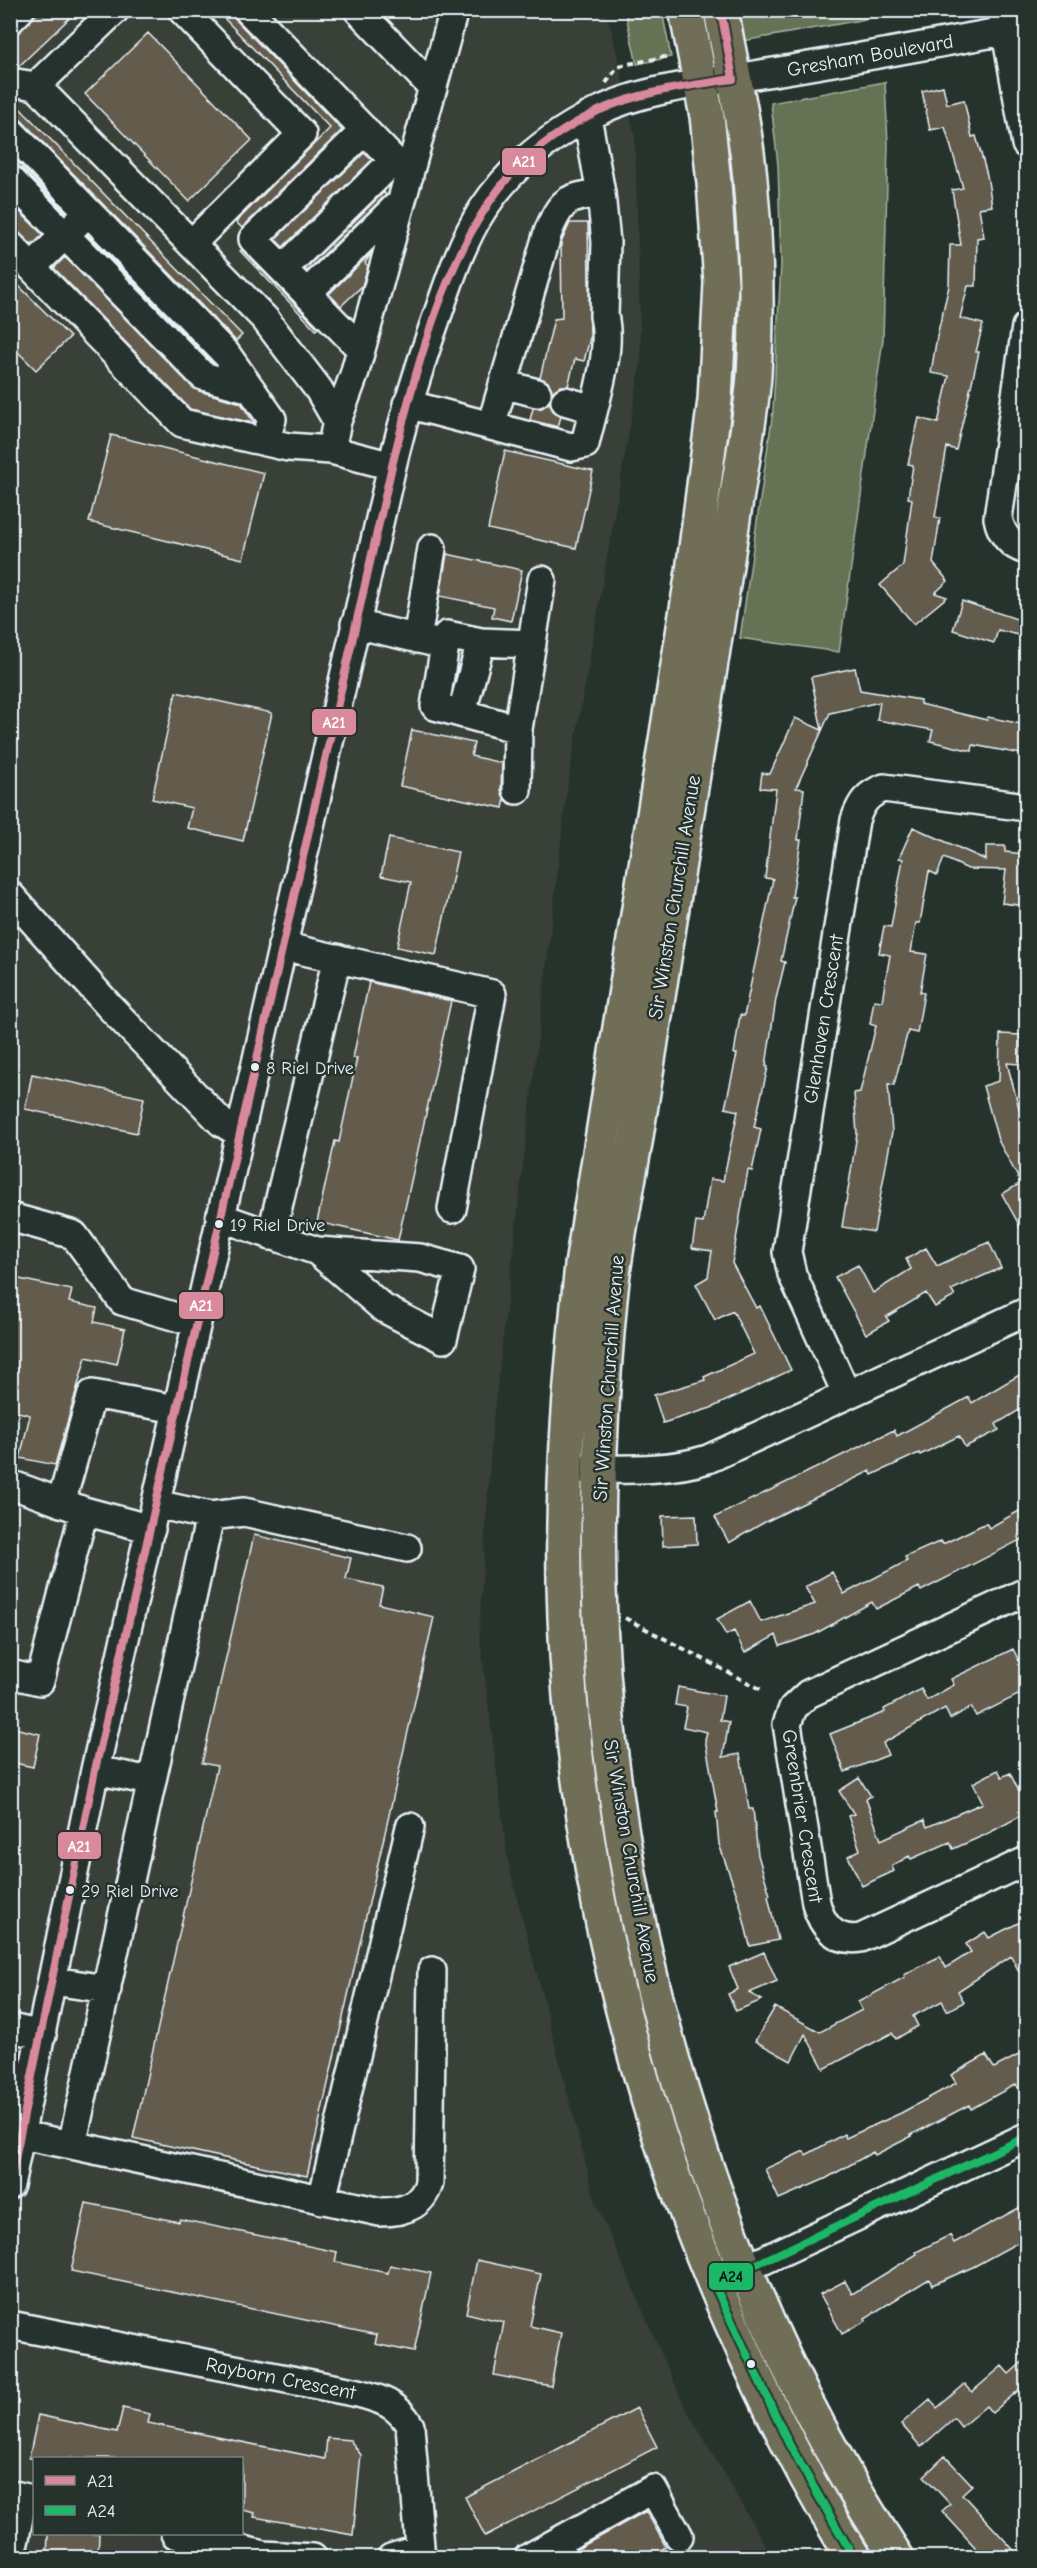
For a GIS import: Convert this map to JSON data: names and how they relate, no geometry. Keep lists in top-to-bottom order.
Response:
{
  "streets": {
    "main road": ["Sir Winston Churchill Avenue"],
    "street": [
      "Gresham Boulevard",
      "Glenhaven Crescent",
      "Greenbrier Crescent",
      "Rayborn Crescent"
    ]
  },
  "crossings": [
    ["Gresham Boulevard", "Sir Winston Churchill Avenue"]
  ],
  "places": ["8 Riel Drive", "19 Riel Drive", "29 Riel Drive"],
  "lines": ["transit line A21", "transit line A24"],
  "legend": ["A21", "A24"]
}
